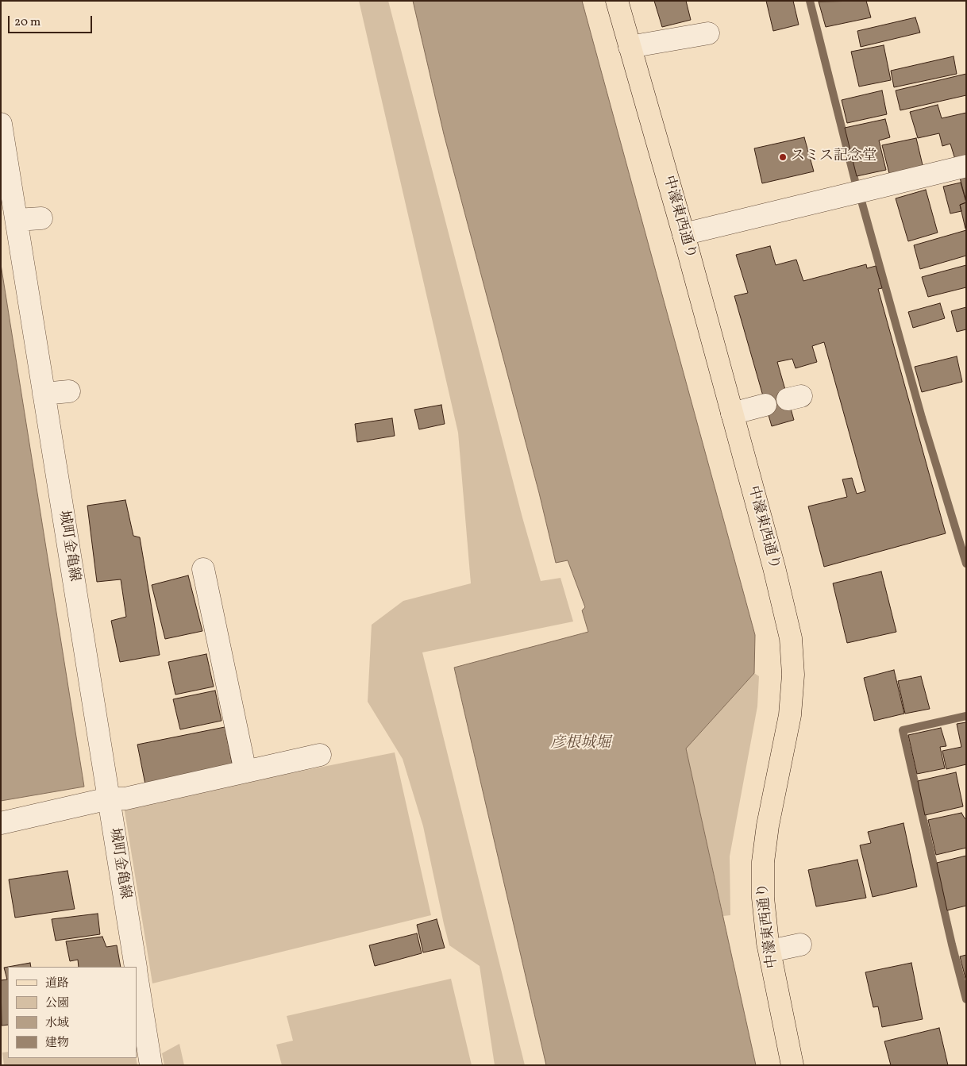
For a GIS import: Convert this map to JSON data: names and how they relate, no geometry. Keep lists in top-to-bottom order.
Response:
{
  "streets": {
    "main road": ["中濠東西通り"],
    "street": ["城町金亀線"]
  },
  "water": ["彦根城堀"],
  "places": ["スミス記念堂"],
  "legend": [
    "道路",
    "公園",
    "水域",
    "建物"
  ],
  "scale_bar": "20 m"
}
